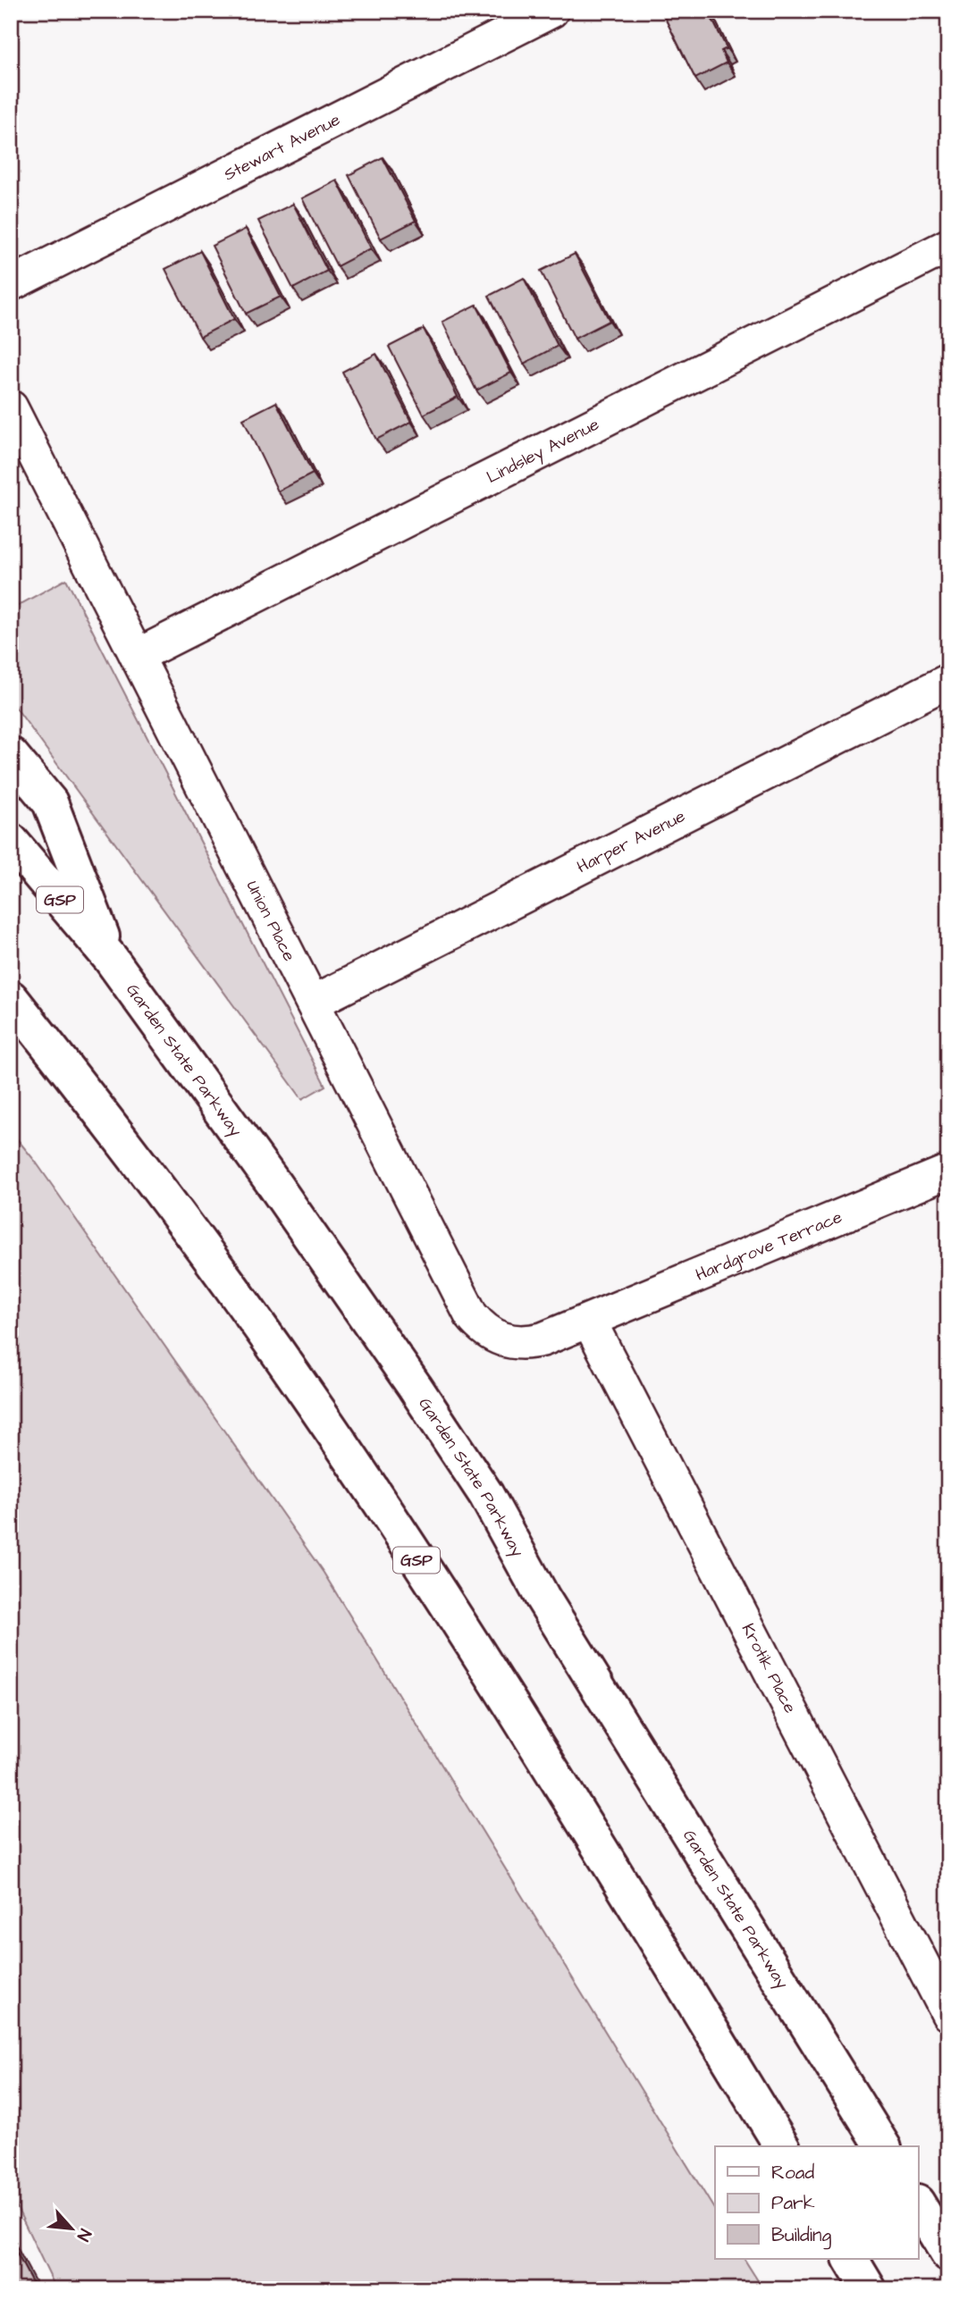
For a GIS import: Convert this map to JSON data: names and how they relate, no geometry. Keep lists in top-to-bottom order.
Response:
{
  "streets": {
    "highway": ["GSP", "Garden State Parkway"],
    "street": [
      "Stewart Avenue",
      "Lindsley Avenue",
      "Harper Avenue",
      "Union Place",
      "Hardgrove Terrace",
      "Krotik Place"
    ]
  },
  "crossings": [
    ["Lindsley Avenue", "Union Place"],
    ["Harper Avenue", "Union Place"],
    ["Union Place", "Hardgrove Terrace"],
    ["Union Place", "Krotik Place"],
    ["Hardgrove Terrace", "Krotik Place"]
  ],
  "legend": ["Road", "Park", "Building"],
  "north": "bottom right"
}
